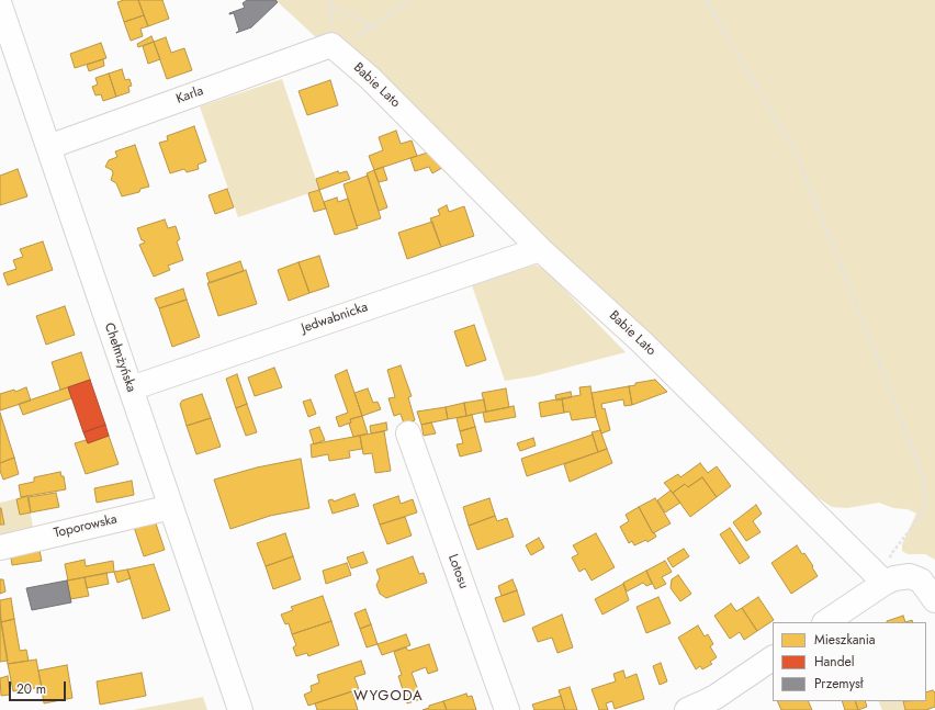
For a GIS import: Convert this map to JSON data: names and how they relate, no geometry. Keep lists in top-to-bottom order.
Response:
{
  "streets": {
    "street": [
      "Babie Lato",
      "Karla",
      "Jedwabnicka",
      "Chełmżyńska",
      "Toporowska",
      "Lotosu"
    ]
  },
  "crossings": [
    ["Babie Lato", "Karla"],
    ["Babie Lato", "Jedwabnicka"],
    ["Karla", "Chełmżyńska"],
    ["Jedwabnicka", "Chełmżyńska"],
    ["Chełmżyńska", "Toporowska"]
  ],
  "districts": ["WYGODA"],
  "legend": ["Mieszkania", "Handel", "Przemysł"],
  "scale_bar": "20 m"
}
